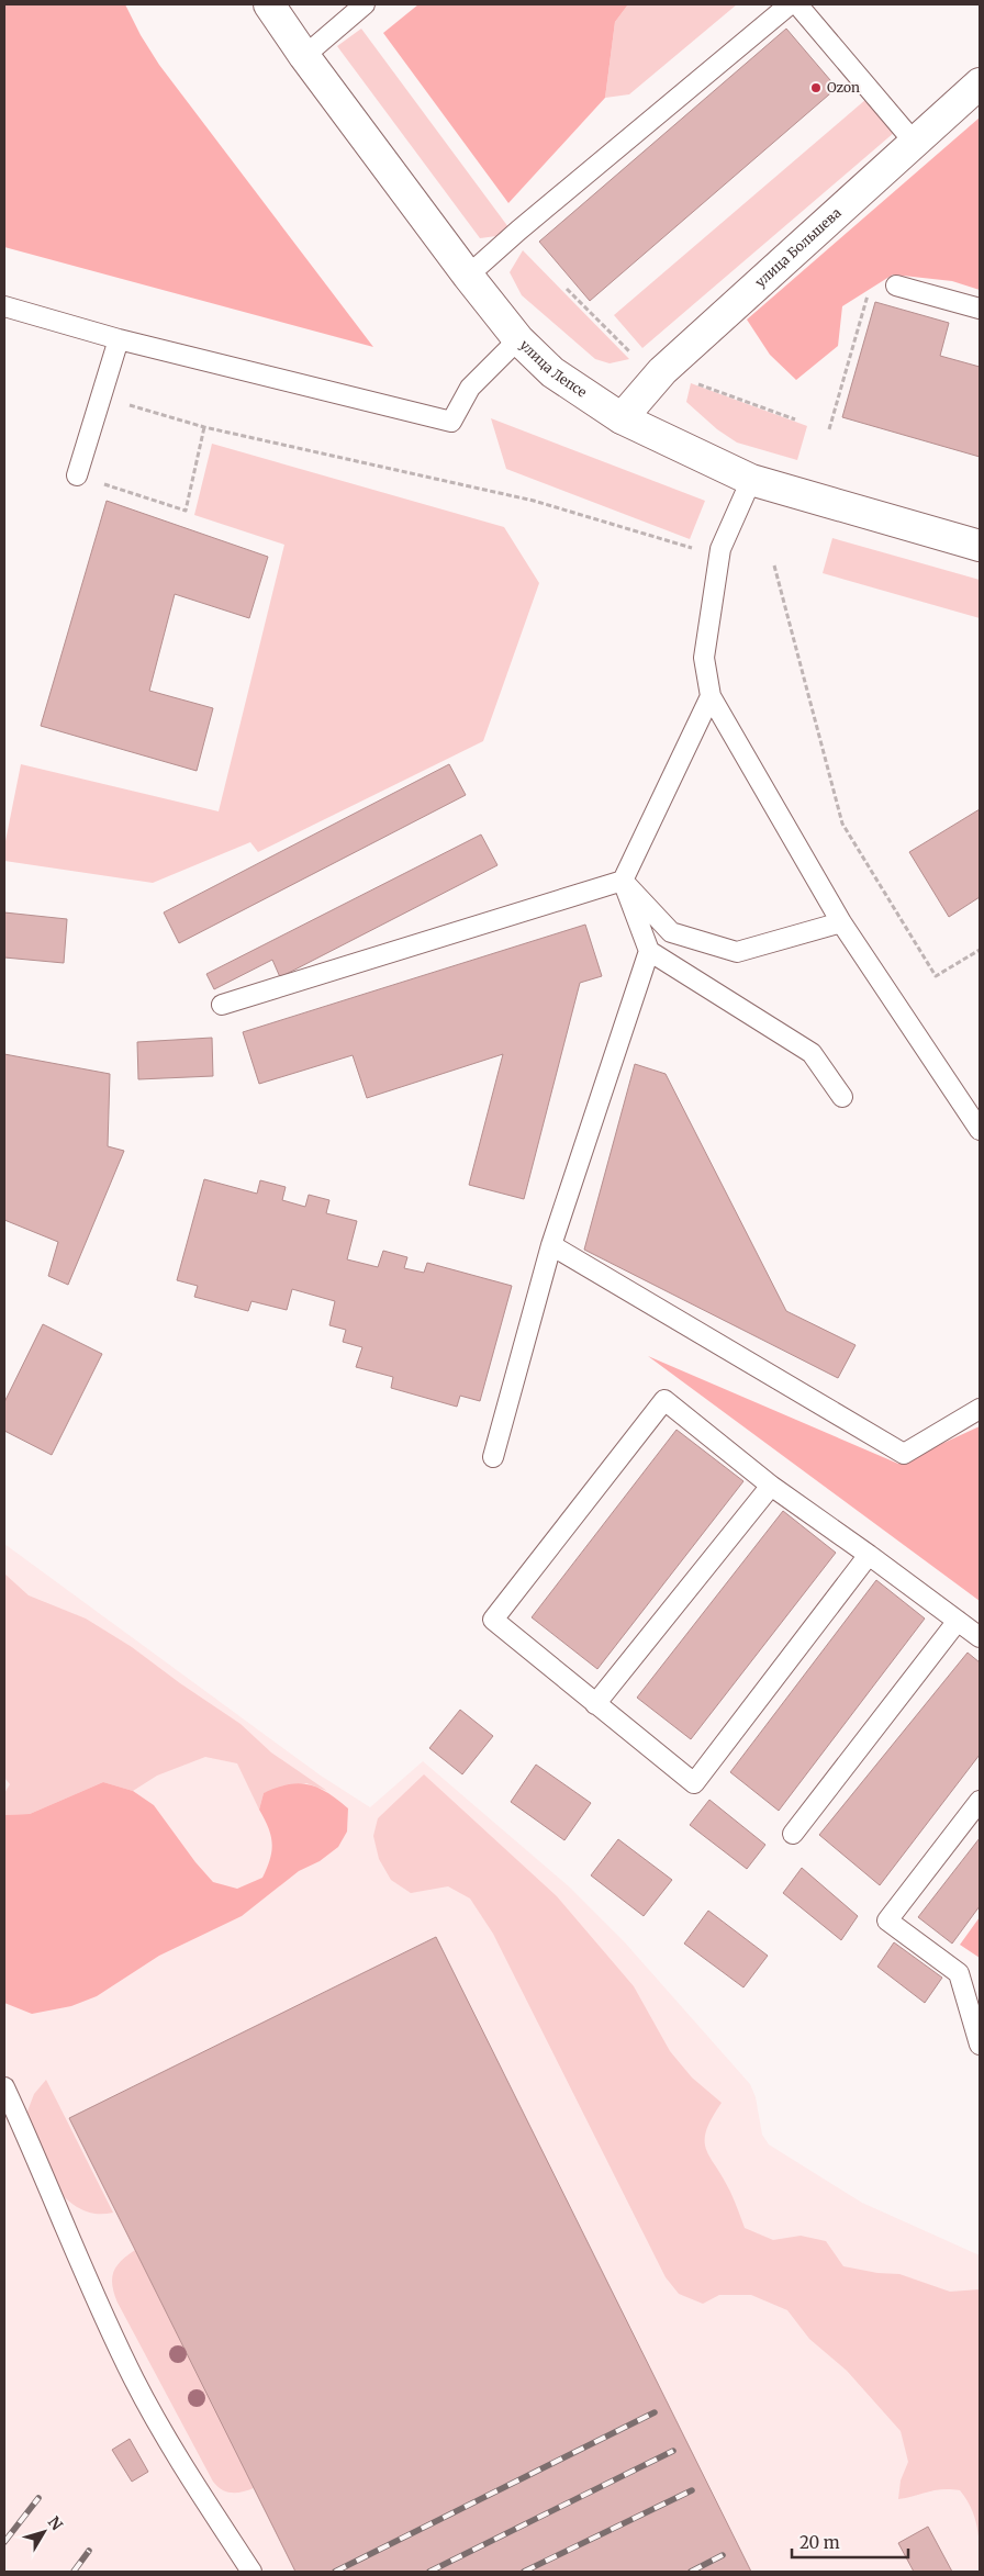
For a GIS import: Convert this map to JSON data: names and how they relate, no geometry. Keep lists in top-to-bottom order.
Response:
{
  "streets": {
    "main road": ["улица Большева", "улица Лепсе"]
  },
  "crossings": [
    ["улица Большева", "улица Лепсе"]
  ],
  "places": ["Ozon"],
  "scale_bar": "20 m",
  "north": "top right"
}
